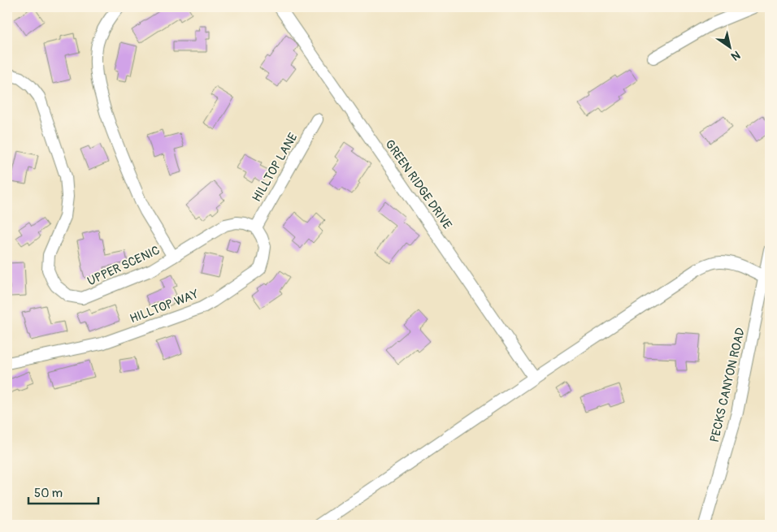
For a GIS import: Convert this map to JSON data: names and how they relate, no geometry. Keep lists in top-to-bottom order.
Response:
{
  "streets": {
    "street": [
      "HILLTOP LANE",
      "GREEN RIDGE DRIVE",
      "UPPER SCENIC",
      "HILLTOP WAY",
      "PECKS CANYON ROAD"
    ]
  },
  "crossings": [
    ["HILLTOP LANE", "HILLTOP WAY"]
  ],
  "scale_bar": "50 m",
  "north": "bottom right"
}
